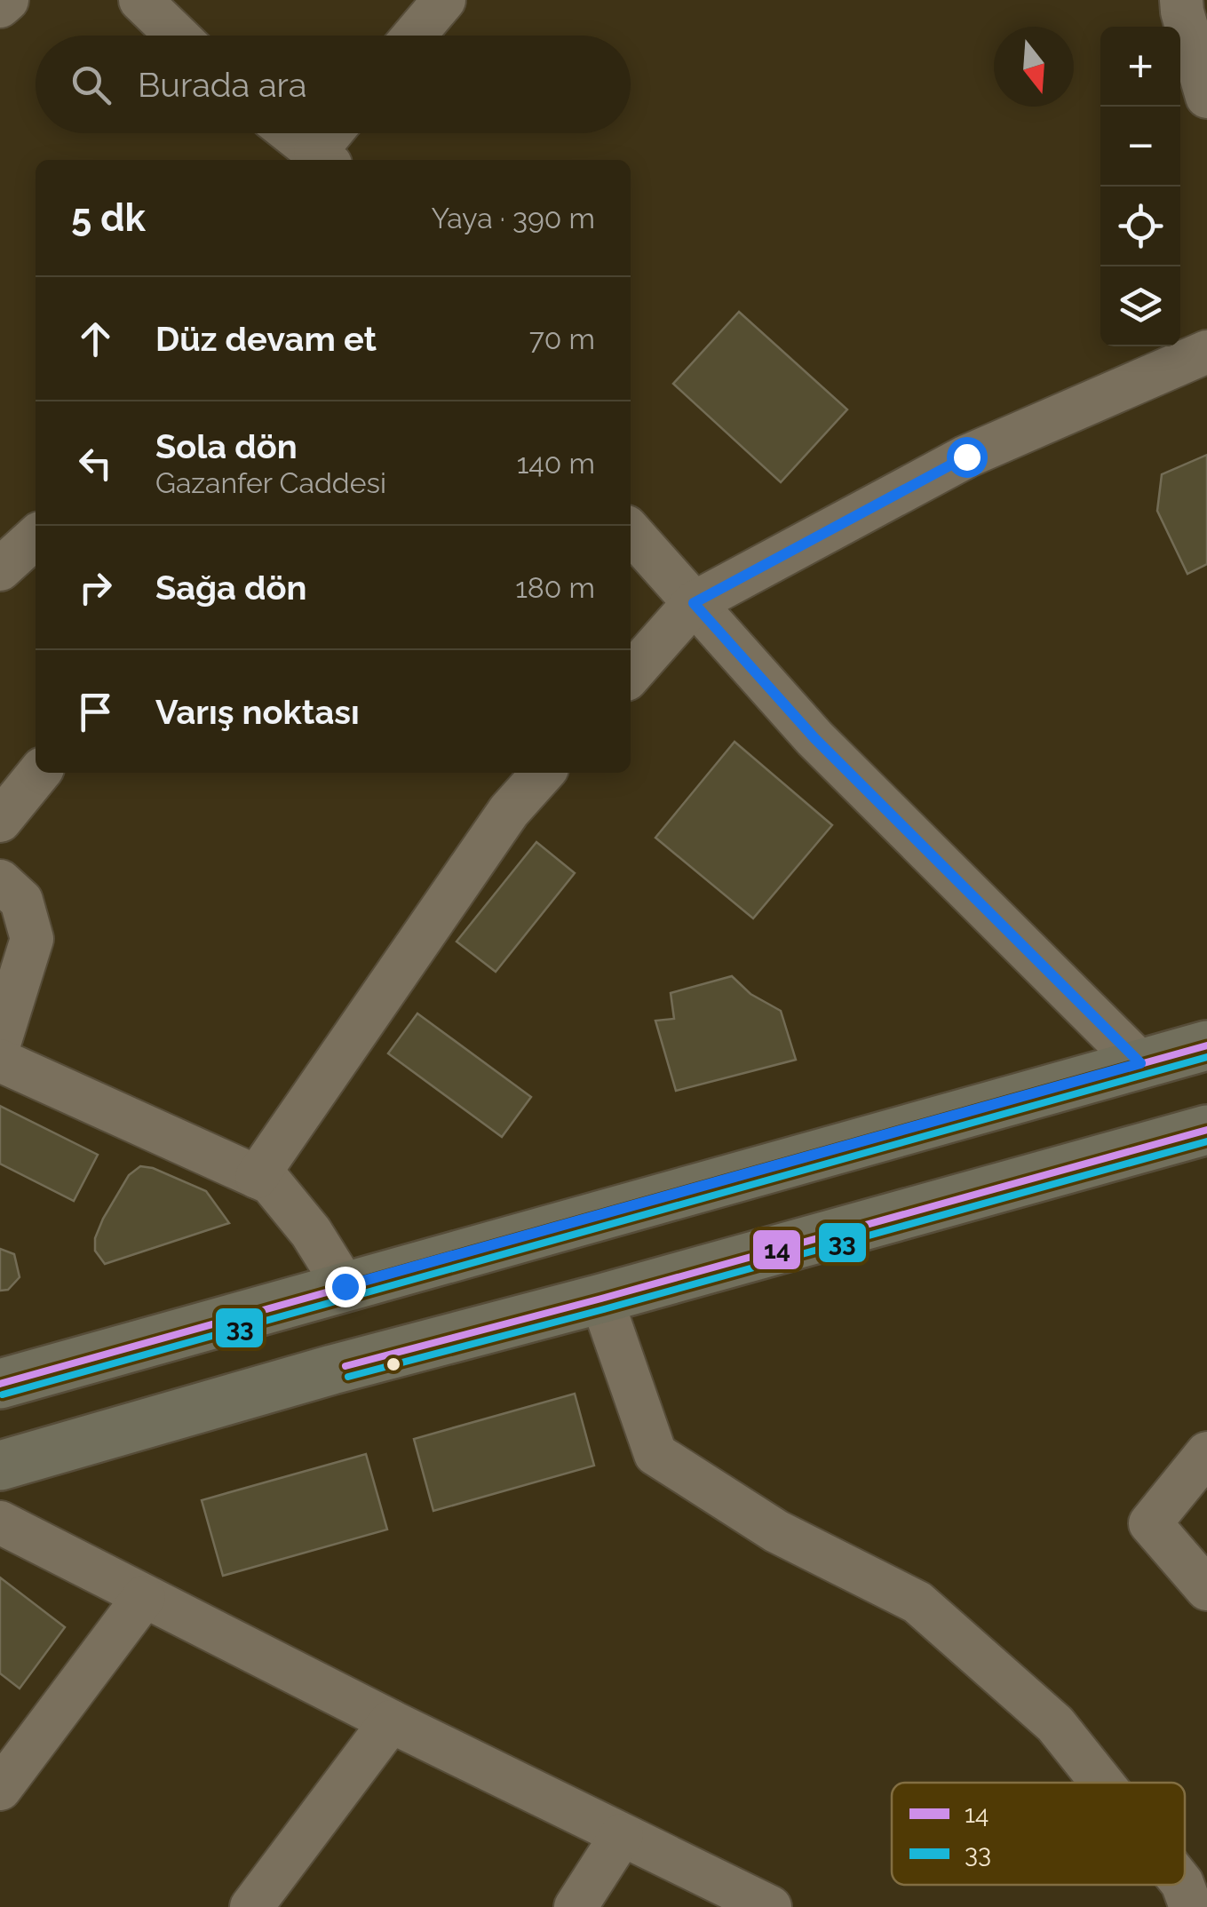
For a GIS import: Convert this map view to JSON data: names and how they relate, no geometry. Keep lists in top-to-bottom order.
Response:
{
  "lines": ["transit line 14", "transit line 33"],
  "legend": ["14", "33"],
  "north": "bottom",
  "page": {
    "map_buttons": ["+", "−"],
    "search": "Burada ara",
    "heading": ["5 dk", "Yaya · 390 m"],
    "list": [
      ["Düz devam et", "70 m"],
      ["Sola dön", "Gazanfer Caddesi", "140 m"],
      ["Sağa dön", "180 m"],
      "Varış noktası"
    ]
  }
}
